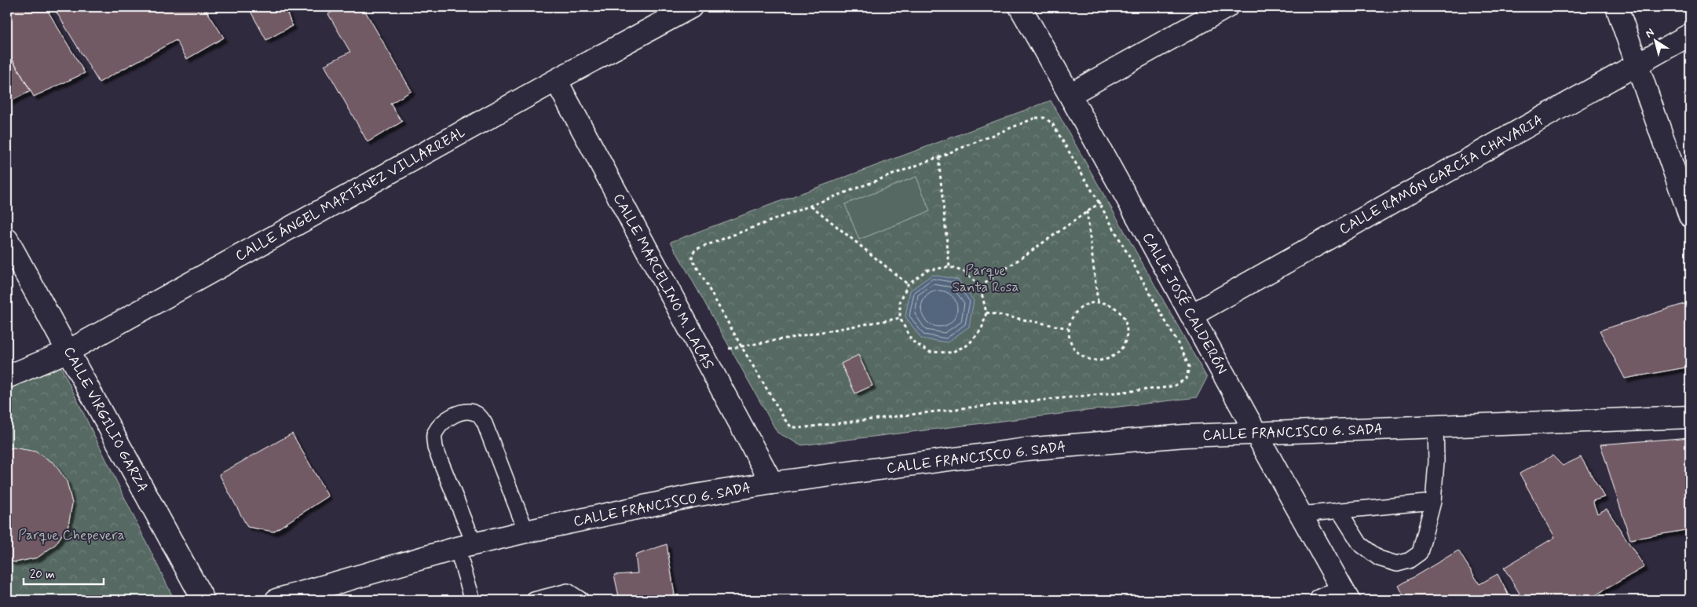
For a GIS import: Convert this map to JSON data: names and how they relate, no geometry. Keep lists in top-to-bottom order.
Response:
{
  "streets": {
    "street": [
      "CALLE RAMÓN GARCÍA CHAVARIA",
      "CALLE ÁNGEL MARTÍNEZ VILLARREAL",
      "CALLE MARCELINO M. LACAS",
      "CALLE JOSÉ CALDERÓN",
      "CALLE VIRGILIO GARZA",
      "CALLE FRANCISCO G. SADA"
    ]
  },
  "crossings": [
    ["CALLE RAMÓN GARCÍA CHAVARIA", "CALLE JOSÉ CALDERÓN"],
    ["CALLE ÁNGEL MARTÍNEZ VILLARREAL", "CALLE MARCELINO M. LACAS"],
    ["CALLE ÁNGEL MARTÍNEZ VILLARREAL", "CALLE VIRGILIO GARZA"],
    ["CALLE MARCELINO M. LACAS", "CALLE FRANCISCO G. SADA"],
    ["CALLE JOSÉ CALDERÓN", "CALLE FRANCISCO G. SADA"]
  ],
  "parks": ["Parque Santa Rosa", "Parque Chepevera"],
  "scale_bar": "20 m",
  "north": "top left"
}
